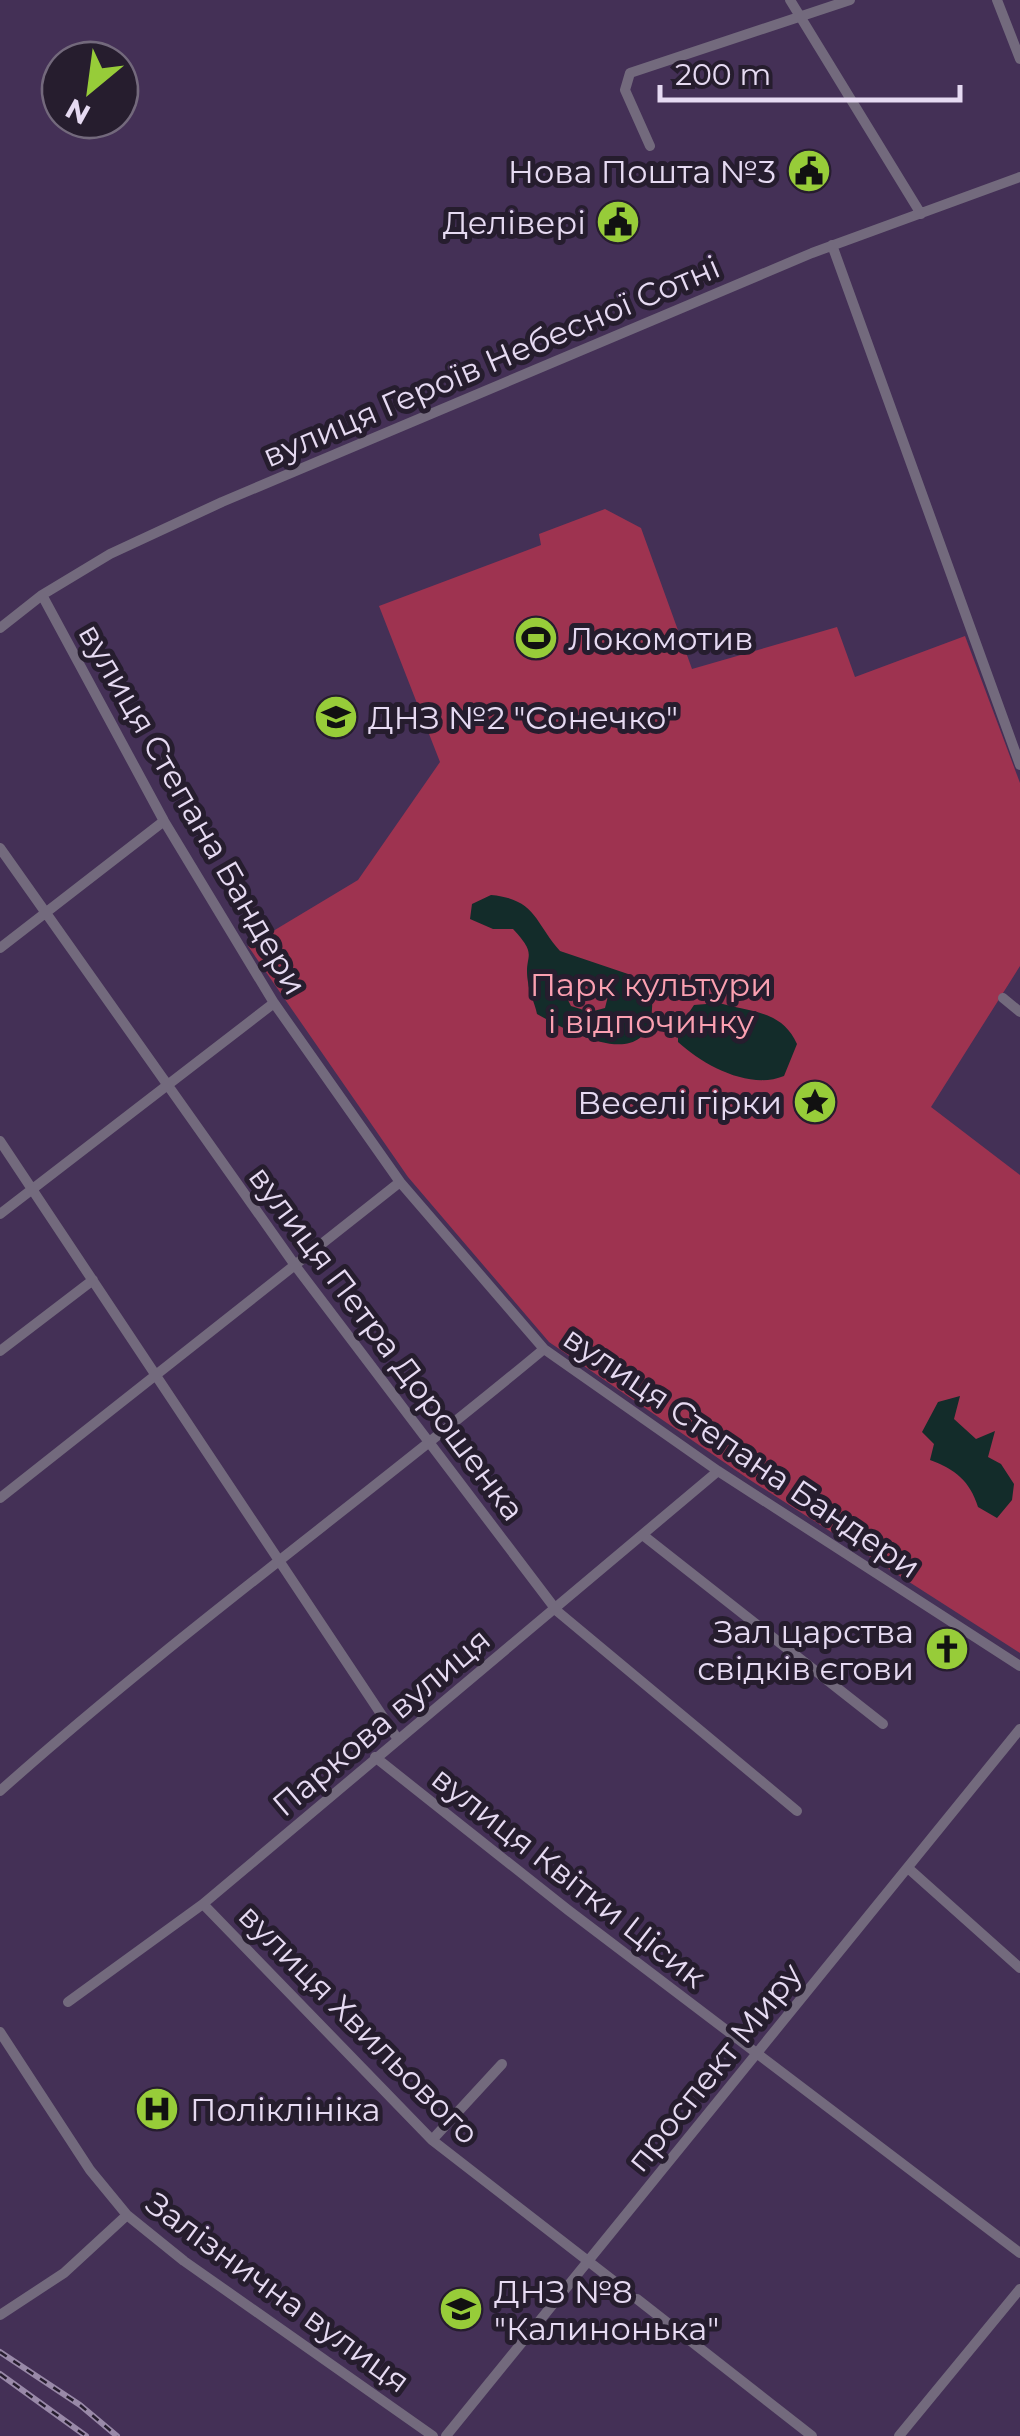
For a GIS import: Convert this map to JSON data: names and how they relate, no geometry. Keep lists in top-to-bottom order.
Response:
{
  "streets": {
    "street": [
      "вулиця Героїв Небесної Сотні",
      "вулиця Степана Бандери",
      "вулиця Петра Дорошенка",
      "Паркова вулиця",
      "вулиця Квітки Цісик",
      "вулиця Хвильового",
      "проспект Миру",
      "Залізнична вулиця"
    ]
  },
  "crossings": [
    ["вулиця Героїв Небесної Сотні", "вулиця Степана Бандери"],
    ["вулиця Степана Бандери", "Паркова вулиця"],
    ["вулиця Петра Дорошенка", "Паркова вулиця"],
    ["Паркова вулиця", "вулиця Квітки Цісик"],
    ["Паркова вулиця", "вулиця Хвильового"],
    ["вулиця Квітки Цісик", "проспект Миру"],
    ["вулиця Хвильового", "проспект Миру"]
  ],
  "parks": ["Парк культури і відпочинку"],
  "places": {
    "public building": ["Нова Пошта №3", "Делівері"],
    "sports": ["Локомотив"],
    "school or university": ["ДНЗ №2 \"Сонечко\"", "ДНЗ №8 \"Калинонька\""],
    "place": ["Веселі гірки"],
    "church": ["Зал царства свідків єгови"],
    "hospital": ["Поліклініка"]
  },
  "scale_bar": "200 m",
  "north": "bottom left"
}
